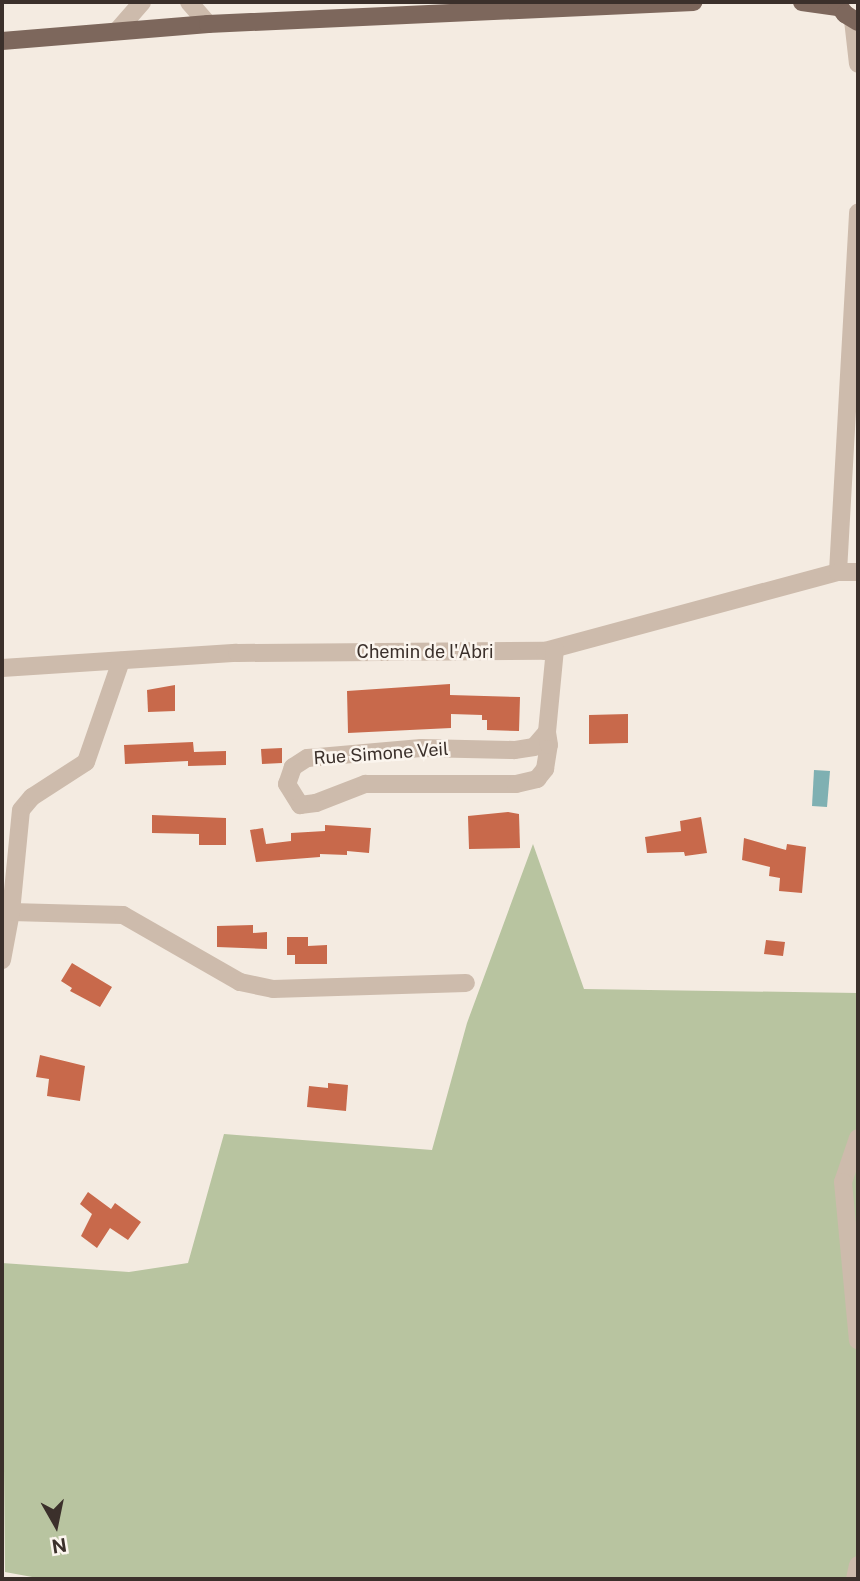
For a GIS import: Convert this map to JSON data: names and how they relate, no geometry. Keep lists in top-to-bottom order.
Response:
{
  "streets": {
    "street": ["Chemin de l'Abri", "Rue Simone Veil"]
  },
  "crossings": [
    ["Chemin de l'Abri", "Rue Simone Veil"]
  ],
  "north": "bottom"
}
